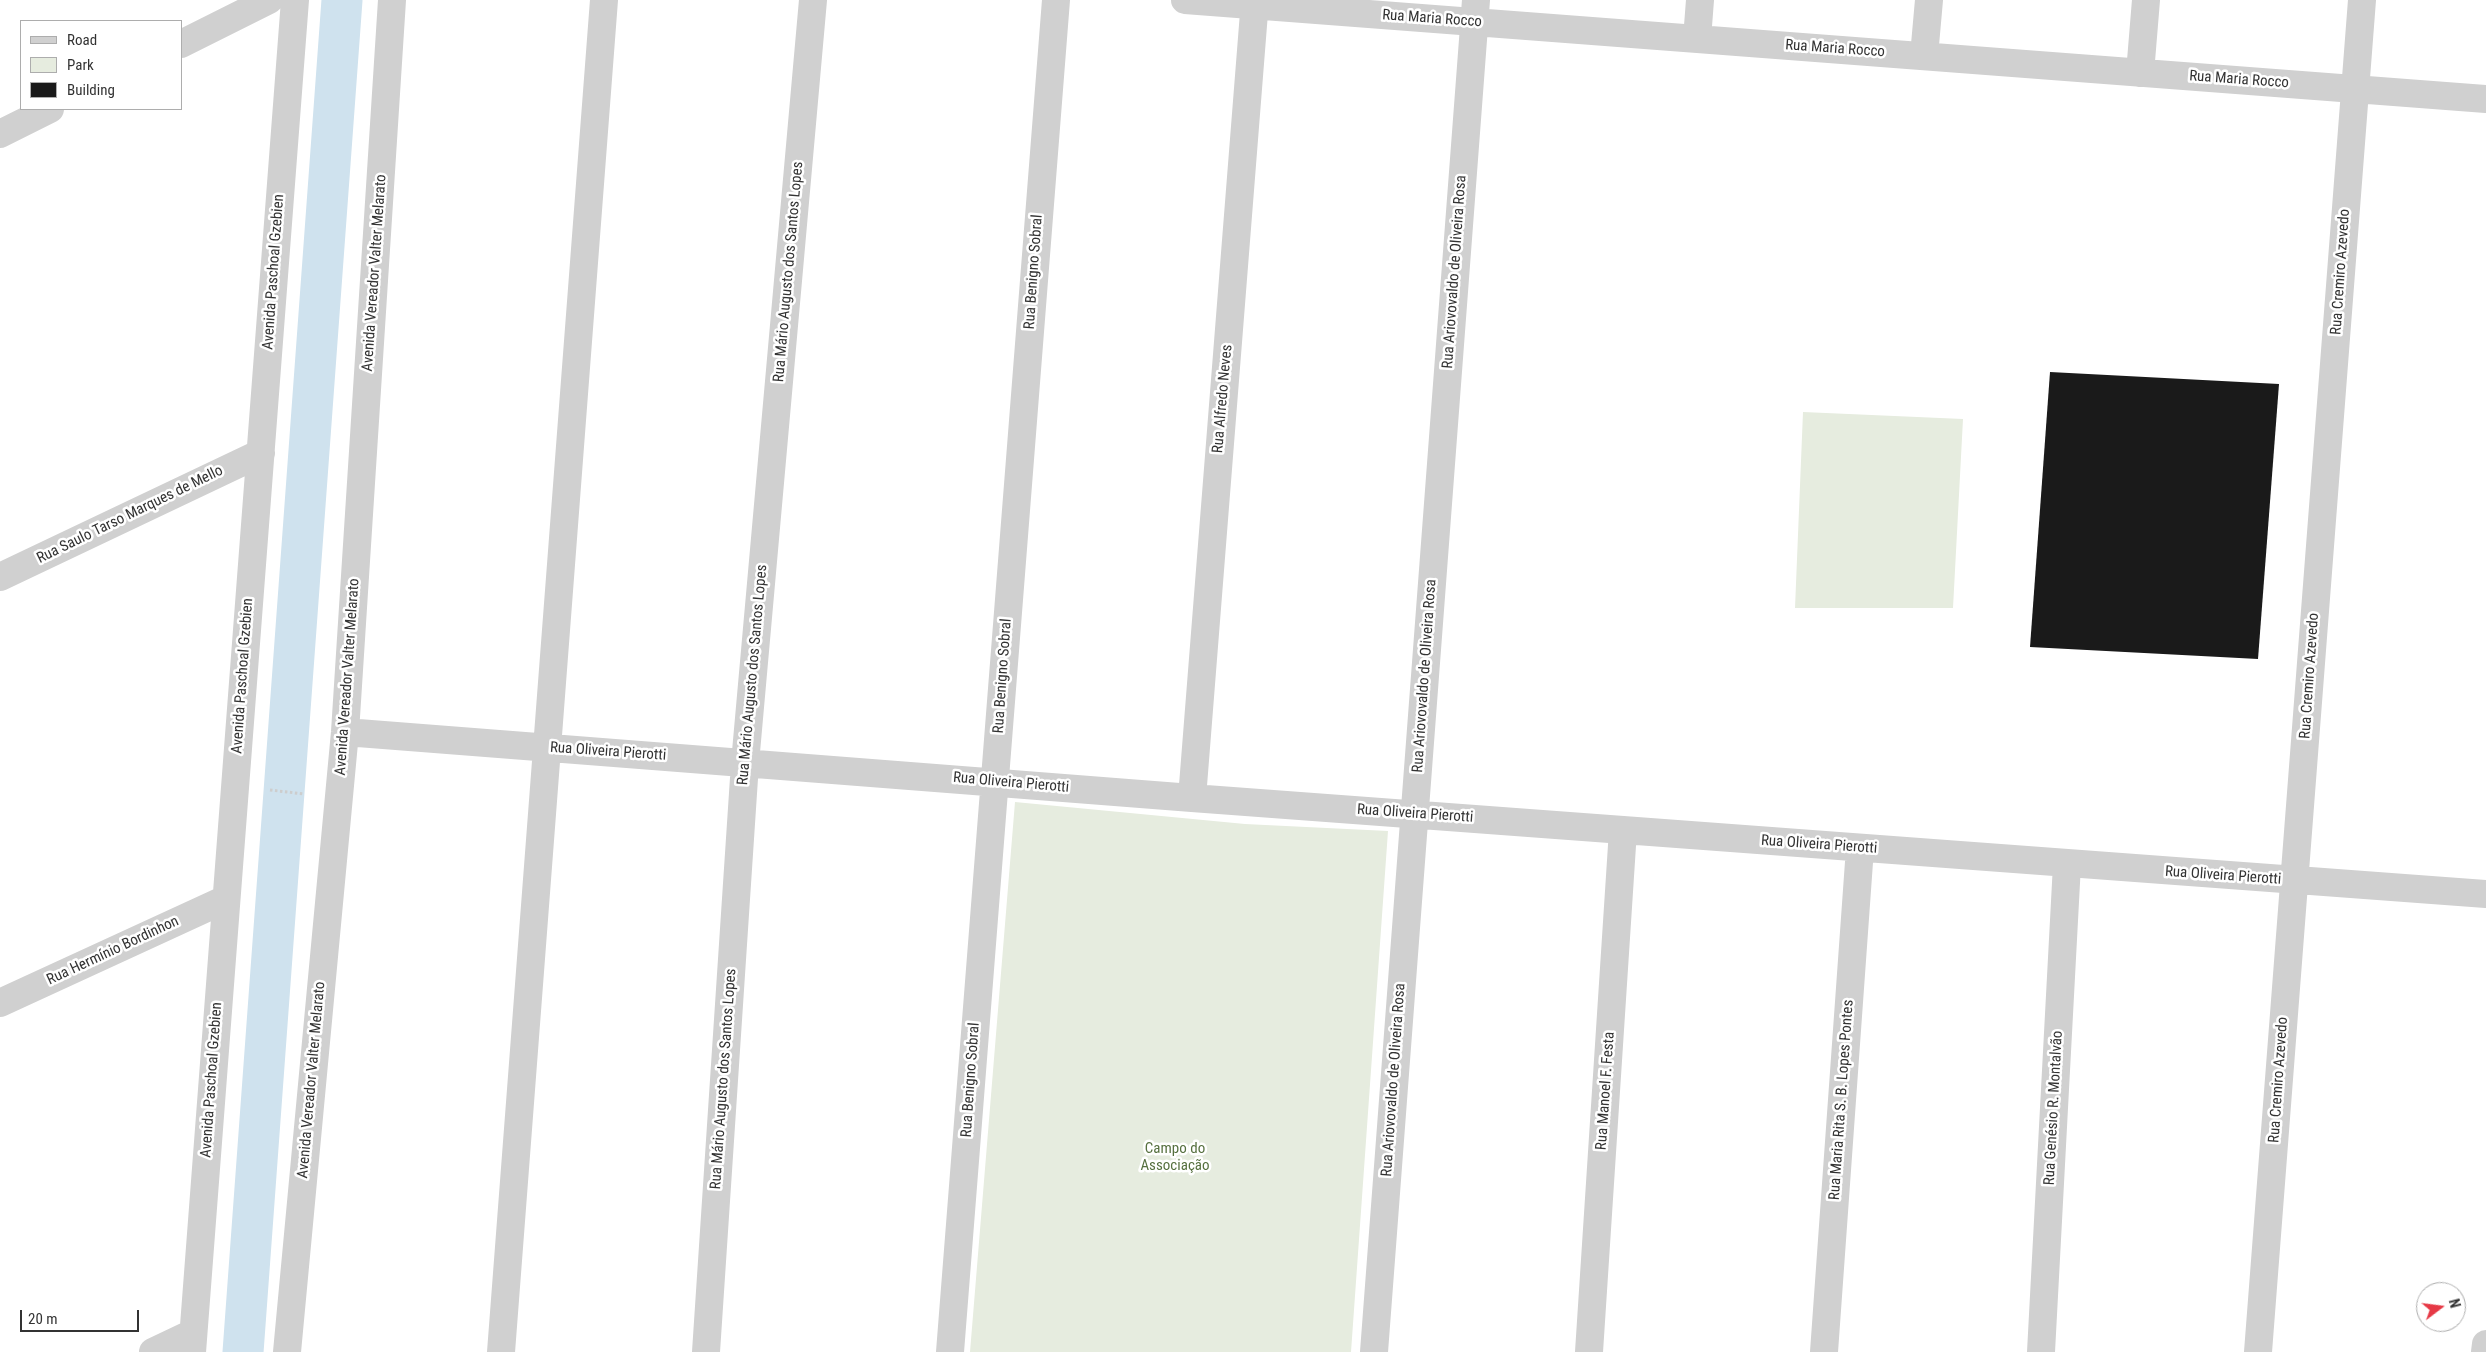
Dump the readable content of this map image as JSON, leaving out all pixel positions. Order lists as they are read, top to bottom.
{
  "streets": {
    "street": [
      "Rua Maria Rocco",
      "Avenida Paschoal Gzebien",
      "Rua Mário Augusto dos Santos Lopes",
      "Rua Benigno Sobral",
      "Rua Ariovovaldo de Oliveira Rosa",
      "Rua Cremiro Azevedo",
      "Avenida Vereador Valter Melarato",
      "Rua Alfredo Neves",
      "Rua Saulo Tarso Marques de Mello",
      "Rua Oliveira Pierotti",
      "Rua Hermínio Bordinhon",
      "Rua Manoel F. Festa",
      "Rua Maria Rita S. B. Lopes Pontes",
      "Rua Genésio R. Montalvão"
    ]
  },
  "crossings": [
    ["Rua Maria Rocco", "Rua Ariovovaldo de Oliveira Rosa"],
    ["Rua Maria Rocco", "Rua Cremiro Azevedo"],
    ["Rua Maria Rocco", "Rua Alfredo Neves"],
    ["Avenida Paschoal Gzebien", "Rua Saulo Tarso Marques de Mello"],
    ["Avenida Paschoal Gzebien", "Rua Hermínio Bordinhon"],
    ["Rua Mário Augusto dos Santos Lopes", "Rua Oliveira Pierotti"],
    ["Rua Benigno Sobral", "Rua Oliveira Pierotti"],
    ["Rua Ariovovaldo de Oliveira Rosa", "Rua Oliveira Pierotti"],
    ["Rua Cremiro Azevedo", "Rua Oliveira Pierotti"],
    ["Avenida Vereador Valter Melarato", "Rua Oliveira Pierotti"],
    ["Rua Alfredo Neves", "Rua Oliveira Pierotti"],
    ["Rua Oliveira Pierotti", "Rua Manoel F. Festa"],
    ["Rua Oliveira Pierotti", "Rua Maria Rita S. B. Lopes Pontes"],
    ["Rua Oliveira Pierotti", "Rua Genésio R. Montalvão"]
  ],
  "parks": ["Campo do Associação"],
  "legend": ["Road", "Park", "Building"],
  "scale_bar": "20 m",
  "north": "right"
}
